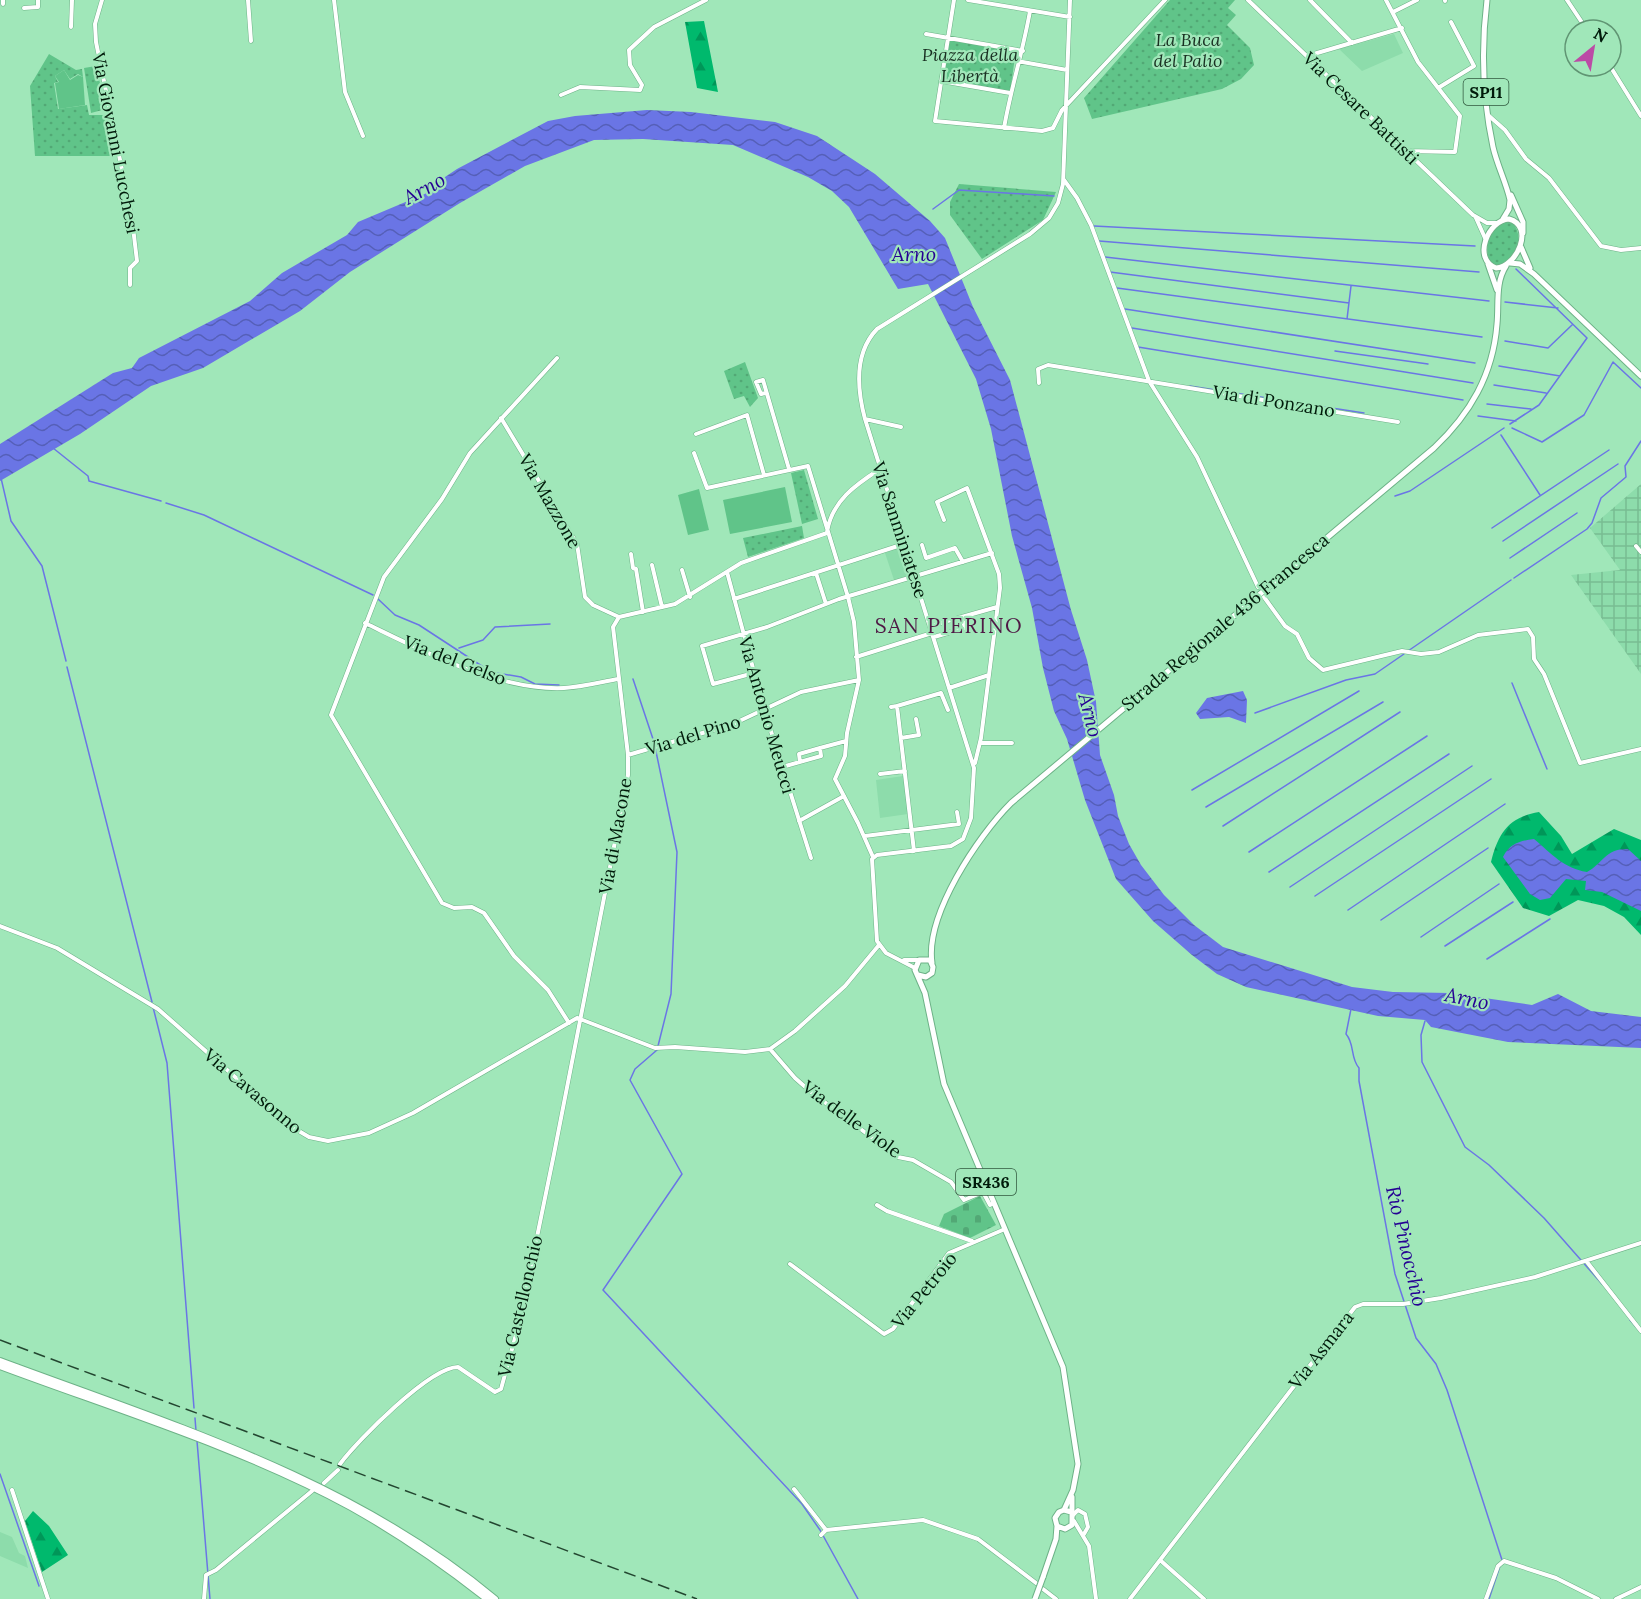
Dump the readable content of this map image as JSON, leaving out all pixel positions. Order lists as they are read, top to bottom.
{
  "streets": {
    "main road": [
      "SP11",
      "Via Cesare Battisti",
      "Strada Regionale 436 Francesca",
      "SR436"
    ],
    "street": [
      "Via Giovanni Lucchesi",
      "Via di Ponzano",
      "Via Mazzone",
      "Via Sanminiatese",
      "Via del Gelso",
      "Via Antonio Meucci",
      "Via del Pino",
      "Via di Macone",
      "Via Cavasonno",
      "Via delle Viole",
      "Via Petroio",
      "Via Castellonchio",
      "Via Asmara"
    ]
  },
  "crossings": [
    ["SP11", "Via Cesare Battisti"],
    ["Via Cesare Battisti", "Strada Regionale 436 Francesca"],
    ["Via Mazzone", "Via di Macone"],
    ["Strada Regionale 436 Francesca", "Via delle Viole"],
    ["Strada Regionale 436 Francesca", "Via Petroio"],
    ["Via del Gelso", "Via di Macone"],
    ["Via Antonio Meucci", "Via del Pino"],
    ["Via del Pino", "Via di Macone"],
    ["Via di Macone", "Via Cavasonno"],
    ["Via di Macone", "Via Castellonchio"],
    ["Via Cavasonno", "Via Castellonchio"]
  ],
  "districts": ["SAN PIERINO"],
  "water": ["Arno", "Rio Pinocchio"],
  "parks": ["La Buca del Palio", "Piazza della Libertà"],
  "north": "top right"
}
